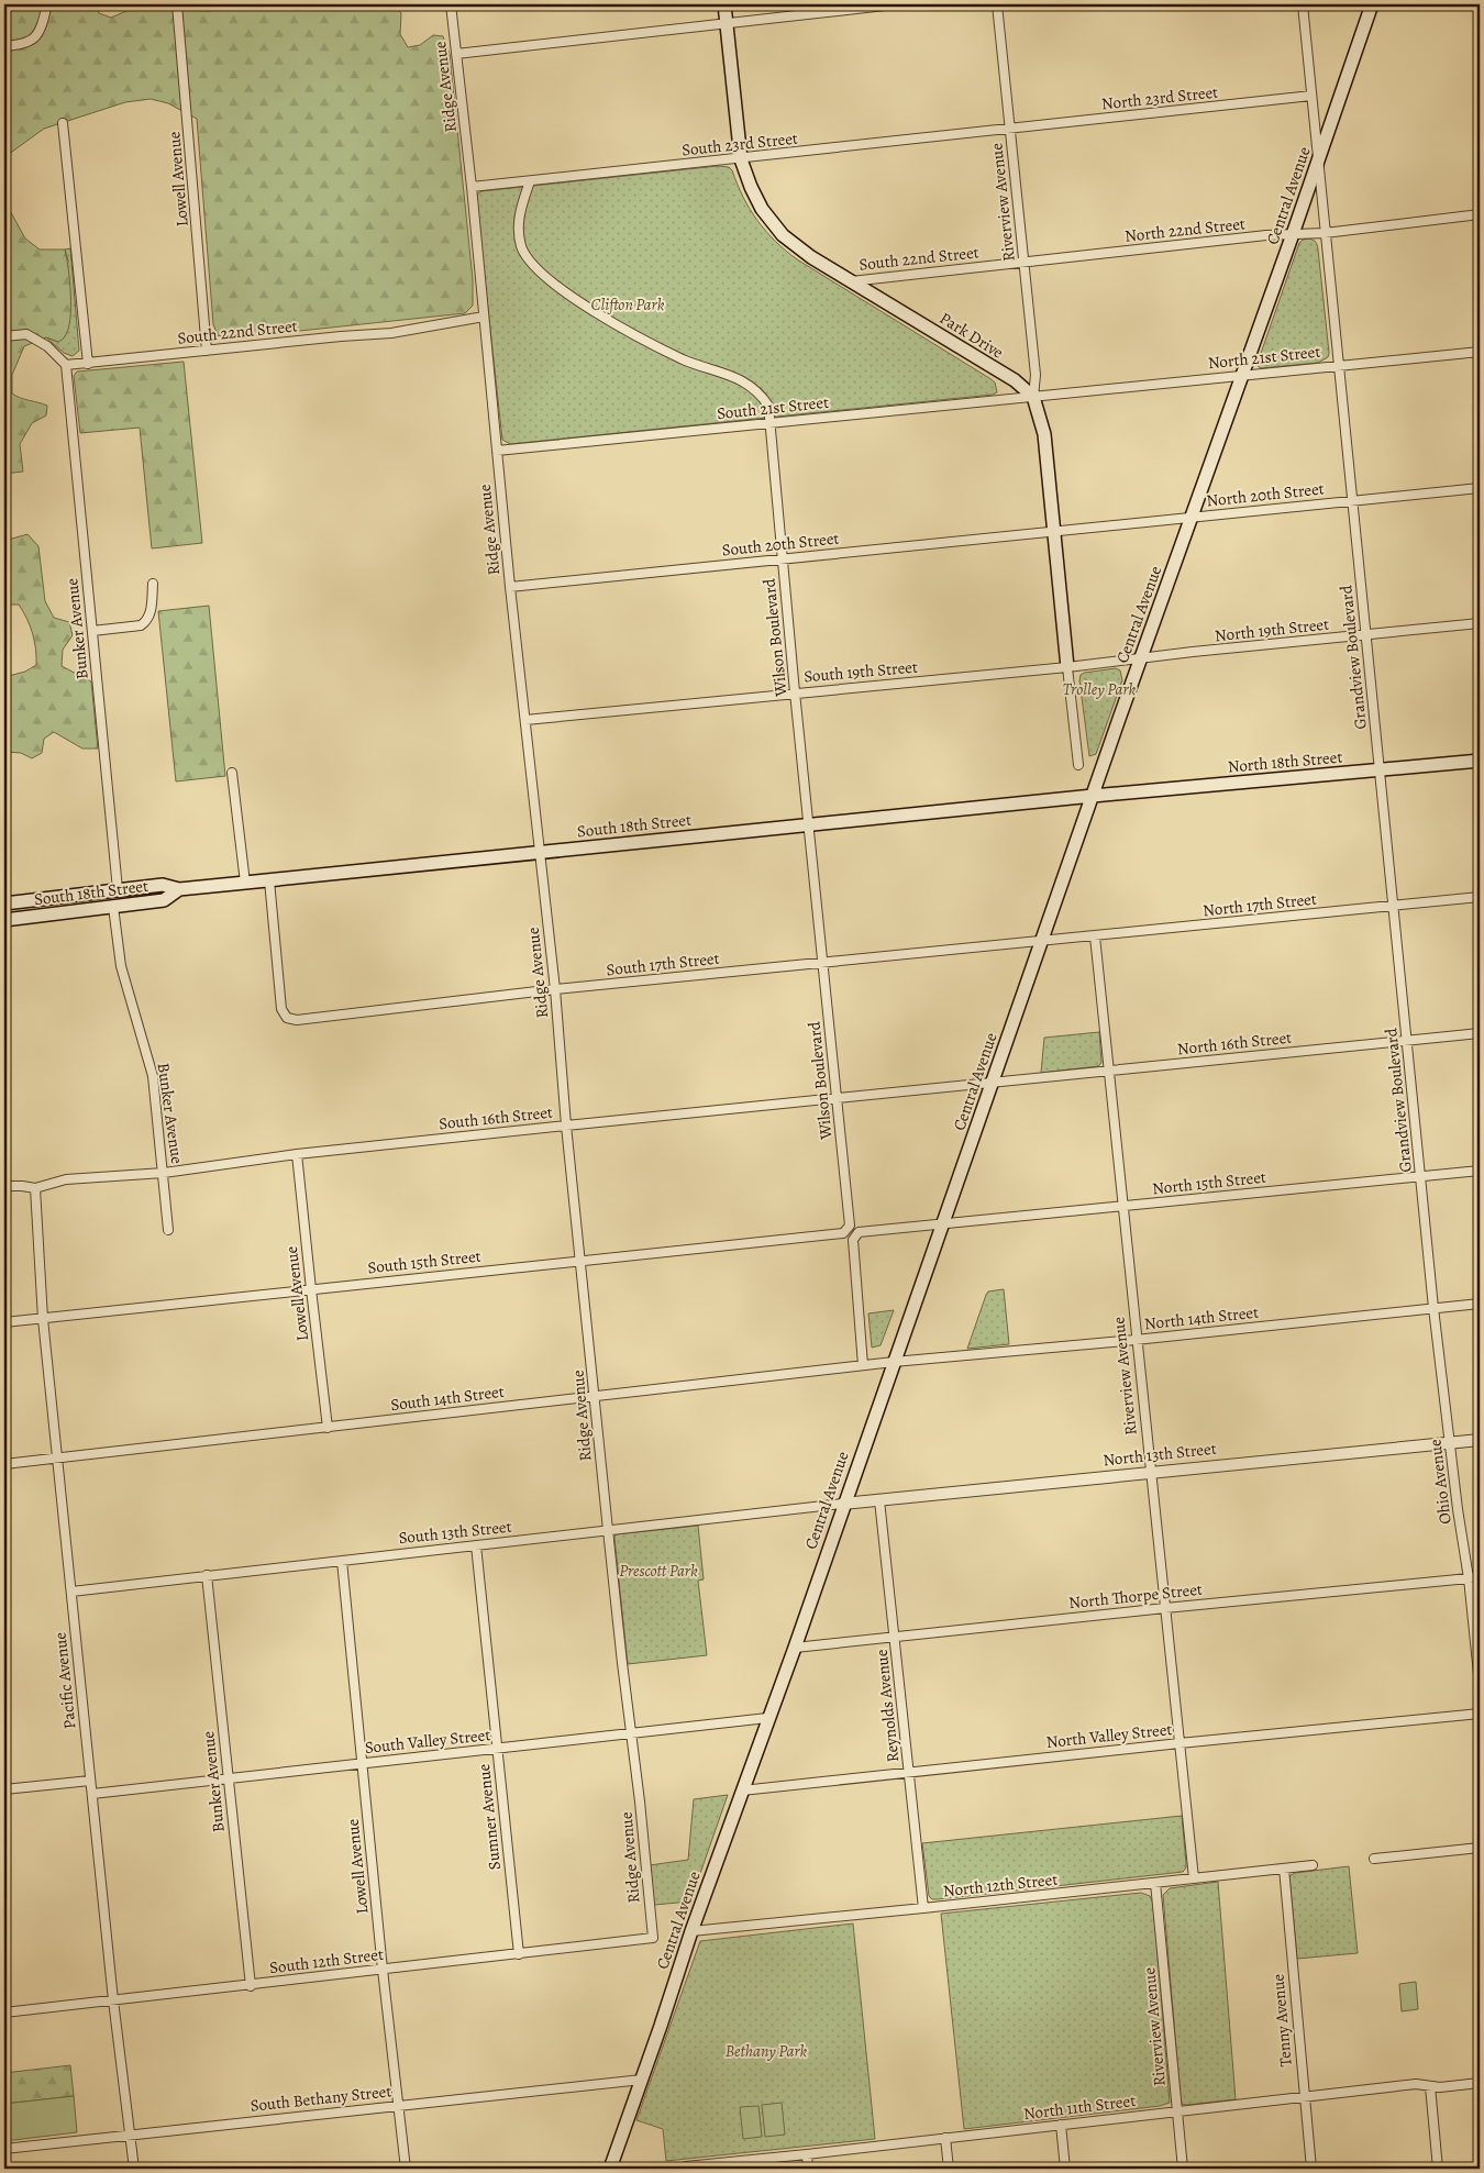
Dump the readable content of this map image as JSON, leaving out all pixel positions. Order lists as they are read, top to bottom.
{
  "streets": {
    "main road": [
      "Central Avenue",
      "Park Drive",
      "North 18th Street",
      "South 18th Street"
    ],
    "street": [
      "Ridge Avenue",
      "North 23rd Street",
      "South 23rd Street",
      "Lowell Avenue",
      "Riverview Avenue",
      "North 22nd Street",
      "South 22nd Street",
      "North 21st Street",
      "South 21st Street",
      "North 20th Street",
      "South 20th Street",
      "Bunker Avenue",
      "North 19th Street",
      "Wilson Boulevard",
      "Grandview Boulevard",
      "South 19th Street",
      "North 17th Street",
      "South 17th Street",
      "North 16th Street",
      "South 16th Street",
      "North 15th Street",
      "South 15th Street",
      "North 14th Street",
      "South 14th Street",
      "North 13th Street",
      "Ohio Avenue",
      "South 13th Street",
      "North Thorpe Street",
      "Pacific Avenue",
      "Reynolds Avenue",
      "North Valley Street",
      "South Valley Street",
      "Sumner Avenue",
      "North 12th Street",
      "South 12th Street",
      "Tenny Avenue",
      "South Bethany Street",
      "North 11th Street"
    ]
  },
  "crossings": [
    ["Ridge Avenue", "South 23rd Street"],
    ["Ridge Avenue", "South 22nd Street"],
    ["Ridge Avenue", "South 21st Street"],
    ["Ridge Avenue", "South 20th Street"],
    ["Ridge Avenue", "South 19th Street"],
    ["Ridge Avenue", "South 18th Street"],
    ["Ridge Avenue", "South 17th Street"],
    ["Ridge Avenue", "South 16th Street"],
    ["Ridge Avenue", "South 15th Street"],
    ["Ridge Avenue", "South 14th Street"],
    ["Ridge Avenue", "South 13th Street"],
    ["Ridge Avenue", "South Valley Street"],
    ["Ridge Avenue", "South 12th Street"],
    ["North 23rd Street", "South 23rd Street"],
    ["North 23rd Street", "Riverview Avenue"],
    ["North 23rd Street", "Grandview Boulevard"],
    ["South 23rd Street", "Riverview Avenue"],
    ["South 23rd Street", "Park Drive"],
    ["South 23rd Street", "Wilson Boulevard"],
    ["Lowell Avenue", "South 22nd Street"],
    ["Lowell Avenue", "South 16th Street"],
    ["Lowell Avenue", "South 15th Street"],
    ["Lowell Avenue", "South 14th Street"],
    ["Lowell Avenue", "South 13th Street"],
    ["Lowell Avenue", "South Valley Street"],
    ["Lowell Avenue", "South 12th Street"],
    ["Lowell Avenue", "South Bethany Street"],
    ["Central Avenue", "North 22nd Street"],
    ["Central Avenue", "North 21st Street"],
    ["Central Avenue", "North 20th Street"],
    ["Central Avenue", "North 19th Street"],
    ["Central Avenue", "Grandview Boulevard"],
    ["Central Avenue", "North 18th Street"],
    ["Central Avenue", "South 18th Street"],
    ["Central Avenue", "North 17th Street"],
    ["Central Avenue", "South 17th Street"],
    ["Central Avenue", "North 16th Street"],
    ["Central Avenue", "South 16th Street"],
    ["Central Avenue", "North 15th Street"],
    ["Central Avenue", "North 14th Street"],
    ["Central Avenue", "South 14th Street"],
    ["Central Avenue", "North 13th Street"],
    ["Central Avenue", "South 13th Street"],
    ["Central Avenue", "North Thorpe Street"],
    ["Central Avenue", "North Valley Street"],
    ["Central Avenue", "South Valley Street"],
    ["Central Avenue", "North 12th Street"],
    ["Central Avenue", "South Bethany Street"],
    ["Riverview Avenue", "North 22nd Street"],
    ["Riverview Avenue", "South 22nd Street"],
    ["Riverview Avenue", "Park Drive"],
    ["Riverview Avenue", "South 21st Street"],
    ["Riverview Avenue", "North 17th Street"],
    ["Riverview Avenue", "North 16th Street"],
    ["Riverview Avenue", "North 15th Street"],
    ["Riverview Avenue", "North 14th Street"],
    ["Riverview Avenue", "North 13th Street"],
    ["Riverview Avenue", "North Thorpe Street"],
    ["Riverview Avenue", "North Valley Street"],
    ["Riverview Avenue", "North 12th Street"],
    ["Riverview Avenue", "North 11th Street"],
    ["North 22nd Street", "South 22nd Street"],
    ["North 22nd Street", "Grandview Boulevard"],
    ["South 22nd Street", "Park Drive"],
    ["South 22nd Street", "Bunker Avenue"],
    ["Park Drive", "South 21st Street"],
    ["North 21st Street", "South 21st Street"],
    ["North 21st Street", "Grandview Boulevard"],
    ["South 21st Street", "Wilson Boulevard"],
    ["North 20th Street", "South 20th Street"],
    ["North 20th Street", "Grandview Boulevard"],
    ["South 20th Street", "Wilson Boulevard"],
    ["Bunker Avenue", "South 18th Street"],
    ["Bunker Avenue", "South 16th Street"],
    ["Bunker Avenue", "South 13th Street"],
    ["Bunker Avenue", "South Valley Street"],
    ["Bunker Avenue", "South 12th Street"],
    ["North 19th Street", "Grandview Boulevard"],
    ["North 19th Street", "South 19th Street"],
    ["Wilson Boulevard", "South 19th Street"],
    ["Wilson Boulevard", "South 18th Street"],
    ["Wilson Boulevard", "South 17th Street"],
    ["Wilson Boulevard", "South 16th Street"],
    ["Wilson Boulevard", "South 15th Street"],
    ["Grandview Boulevard", "North 18th Street"],
    ["Grandview Boulevard", "North 17th Street"],
    ["Grandview Boulevard", "North 16th Street"],
    ["Grandview Boulevard", "North 15th Street"],
    ["Grandview Boulevard", "North 14th Street"],
    ["Grandview Boulevard", "Ohio Avenue"],
    ["North 18th Street", "South 18th Street"],
    ["South 18th Street", "South 17th Street"],
    ["North 17th Street", "South 17th Street"],
    ["North 16th Street", "South 16th Street"],
    ["South 16th Street", "Pacific Avenue"],
    ["South 15th Street", "Pacific Avenue"],
    ["North 14th Street", "South 14th Street"],
    ["North 14th Street", "Ohio Avenue"],
    ["South 14th Street", "Pacific Avenue"],
    ["North 13th Street", "Ohio Avenue"],
    ["North 13th Street", "South 13th Street"],
    ["North 13th Street", "Reynolds Avenue"],
    ["Ohio Avenue", "North Thorpe Street"],
    ["South 13th Street", "Pacific Avenue"],
    ["South 13th Street", "Sumner Avenue"],
    ["North Thorpe Street", "Reynolds Avenue"],
    ["Pacific Avenue", "South Valley Street"],
    ["Pacific Avenue", "South 12th Street"],
    ["Pacific Avenue", "South Bethany Street"],
    ["Reynolds Avenue", "North Valley Street"],
    ["Reynolds Avenue", "North 12th Street"],
    ["South Valley Street", "Sumner Avenue"],
    ["Sumner Avenue", "South 12th Street"],
    ["North 12th Street", "Tenny Avenue"],
    ["Tenny Avenue", "North 11th Street"]
  ],
  "parks": [
    "Clifton Park",
    "Trolley Park",
    "Prescott Park",
    "Bethany Park"
  ]
}
